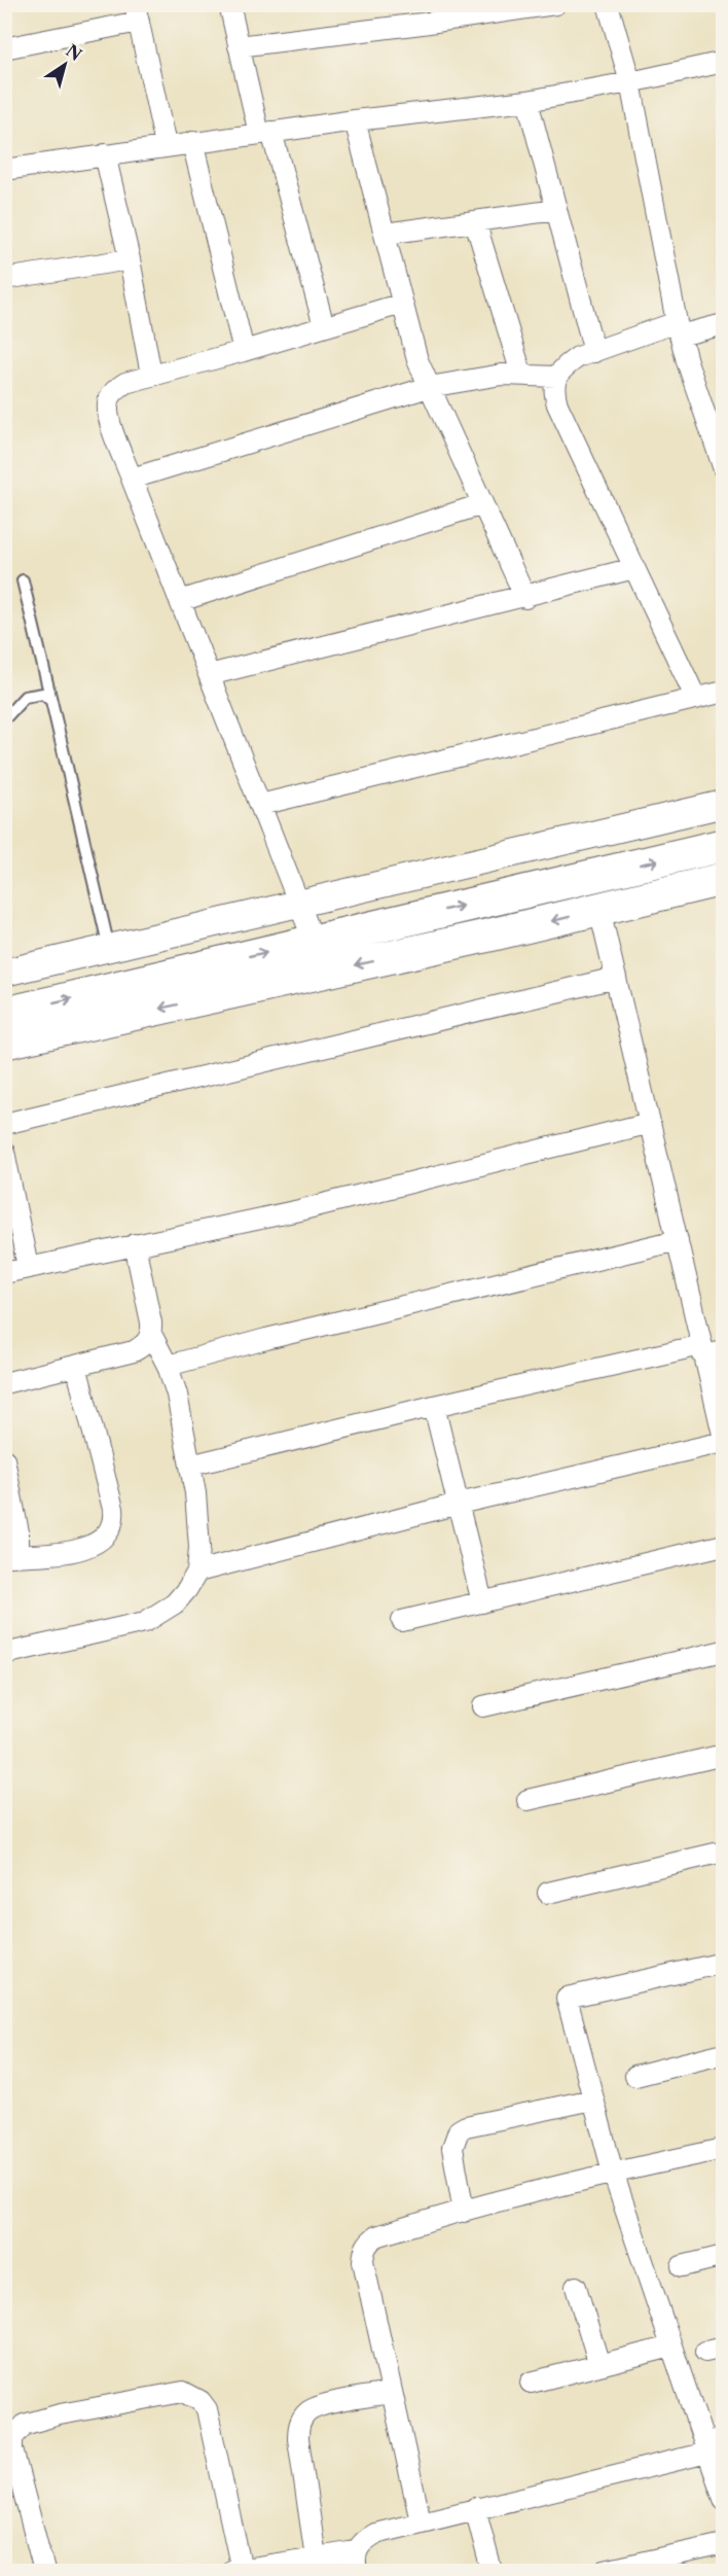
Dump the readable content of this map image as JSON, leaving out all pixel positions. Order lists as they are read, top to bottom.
{
  "north": "top right"
}
